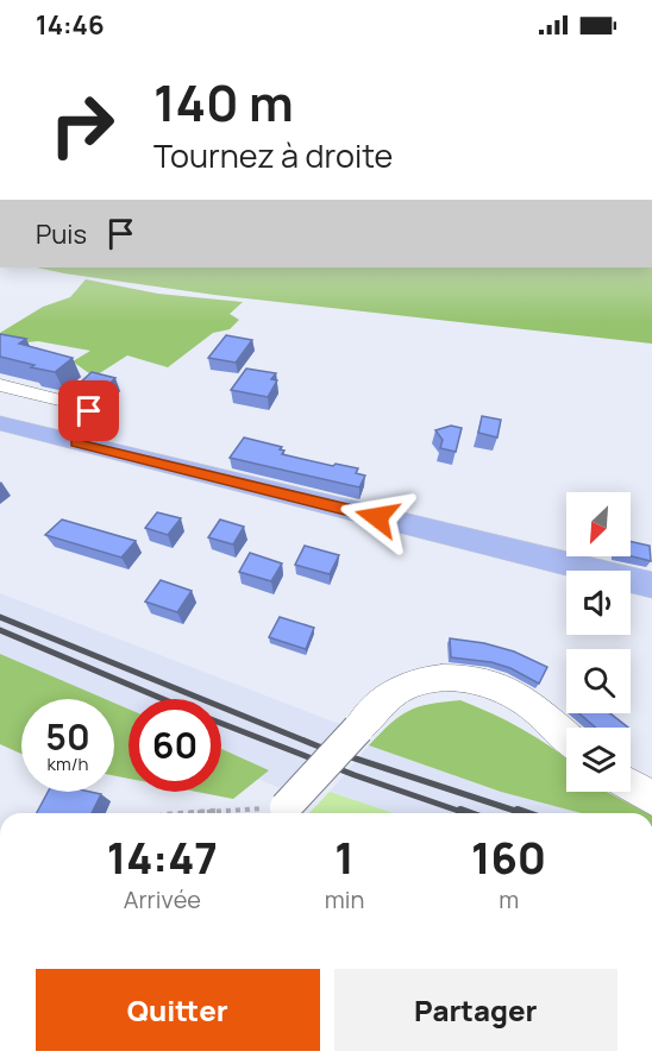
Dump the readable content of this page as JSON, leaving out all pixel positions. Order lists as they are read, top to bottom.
{
  "north": "bottom left",
  "page": {
    "status": "14:46",
    "turn": ["140 m", "Tournez à droite"],
    "then": "Puis",
    "speed": "50 km/h",
    "limit": "60",
    "eta": [
      "14:47",
      "Arrivée",
      "1",
      "min",
      "160",
      "m"
    ],
    "buttons": ["Quitter", "Partager"]
  }
}
